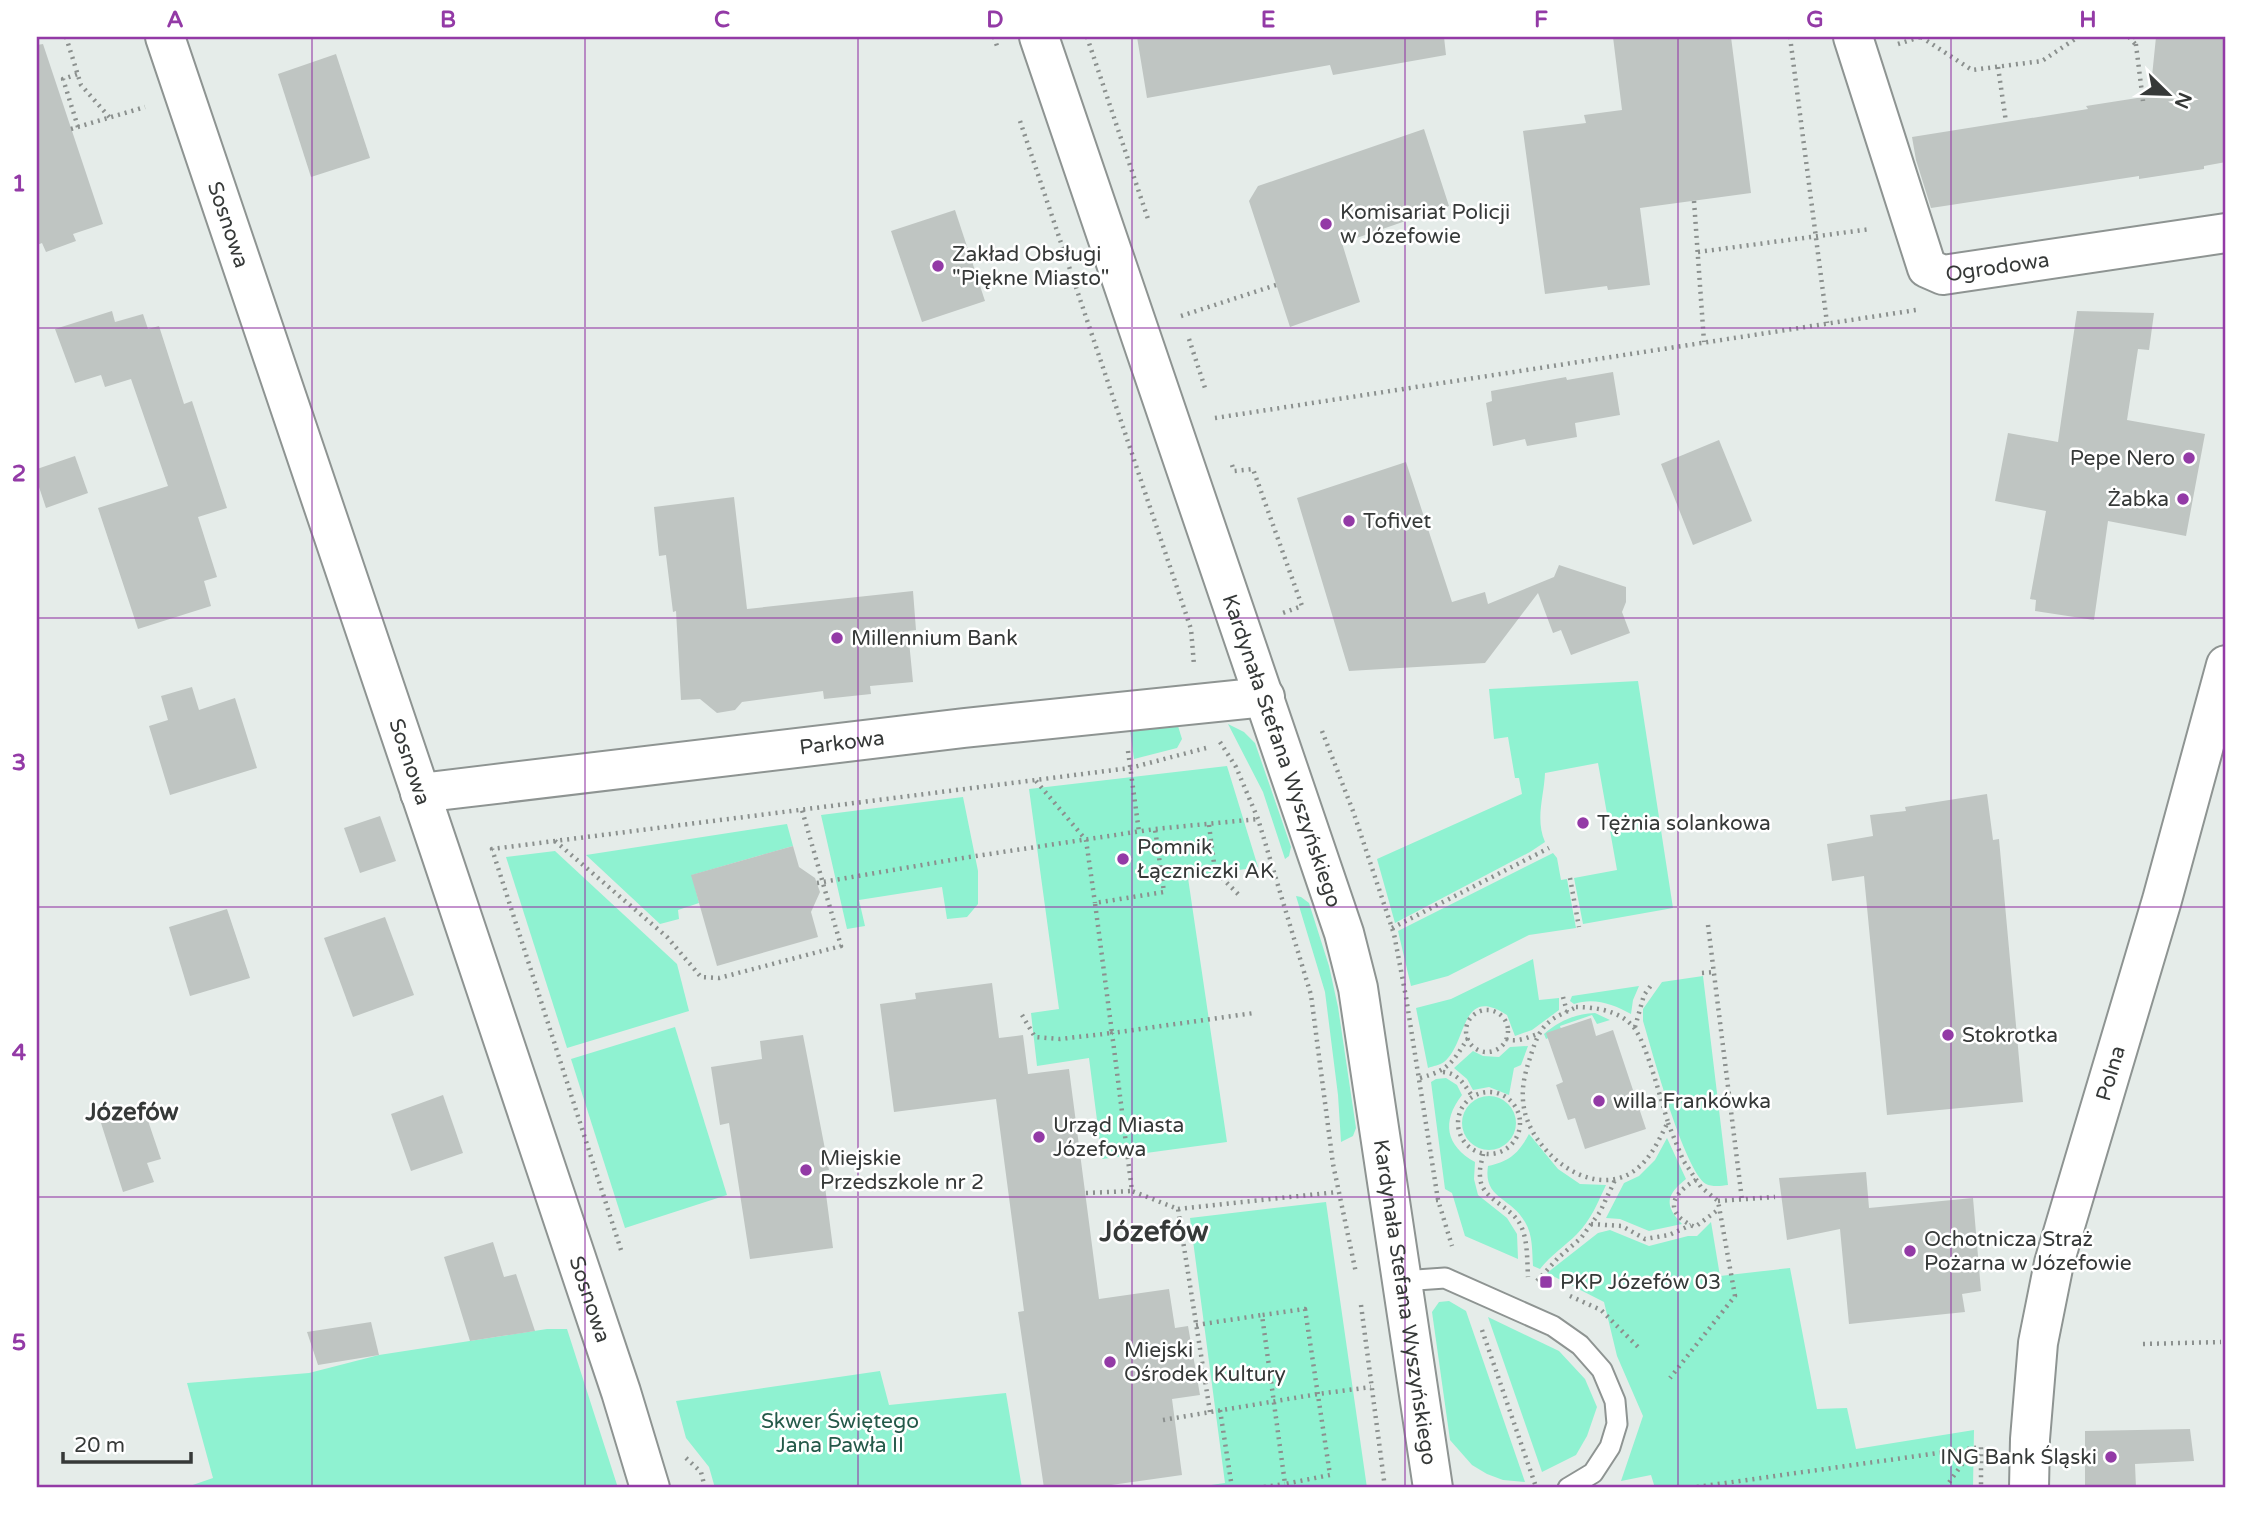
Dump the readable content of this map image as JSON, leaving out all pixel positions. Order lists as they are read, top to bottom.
{
  "streets": {
    "street": [
      "Sosnowa",
      "Ogrodowa",
      "Parkowa",
      "Kardynała Stefana Wyszyńskiego",
      "Polna"
    ]
  },
  "crossings": [
    ["Sosnowa", "Parkowa"],
    ["Parkowa", "Kardynała Stefana Wyszyńskiego"]
  ],
  "districts": ["Józefów", "Józefów"],
  "parks": ["Skwer Świętego Jana Pawła II"],
  "places": {
    "other": [
      "Komisariat Policji w Józefowie",
      "Zakład Obsługi \"Piękne Miasto\"",
      "Pepe Nero",
      "Żabka",
      "Tofivet",
      "Millennium Bank",
      "Tężnia solankowa",
      "Pomnik Łączniczki AK",
      "Stokrotka",
      "willa Frankówka",
      "Urząd Miasta Józefowa",
      "Miejskie Przedszkole nr 2",
      "Ochotnicza Straż Pożarna w Józefowie",
      "Miejski Ośrodek Kultury",
      "ING Bank Śląski"
    ],
    "transit": ["PKP Józefów 03"]
  },
  "scale_bar": "20 m",
  "north": "bottom right",
  "grid": {
    "columns": [
      "A",
      "B",
      "C",
      "D",
      "E",
      "F",
      "G",
      "H"
    ],
    "rows": [
      "1",
      "2",
      "3",
      "4",
      "5"
    ]
  }
}
